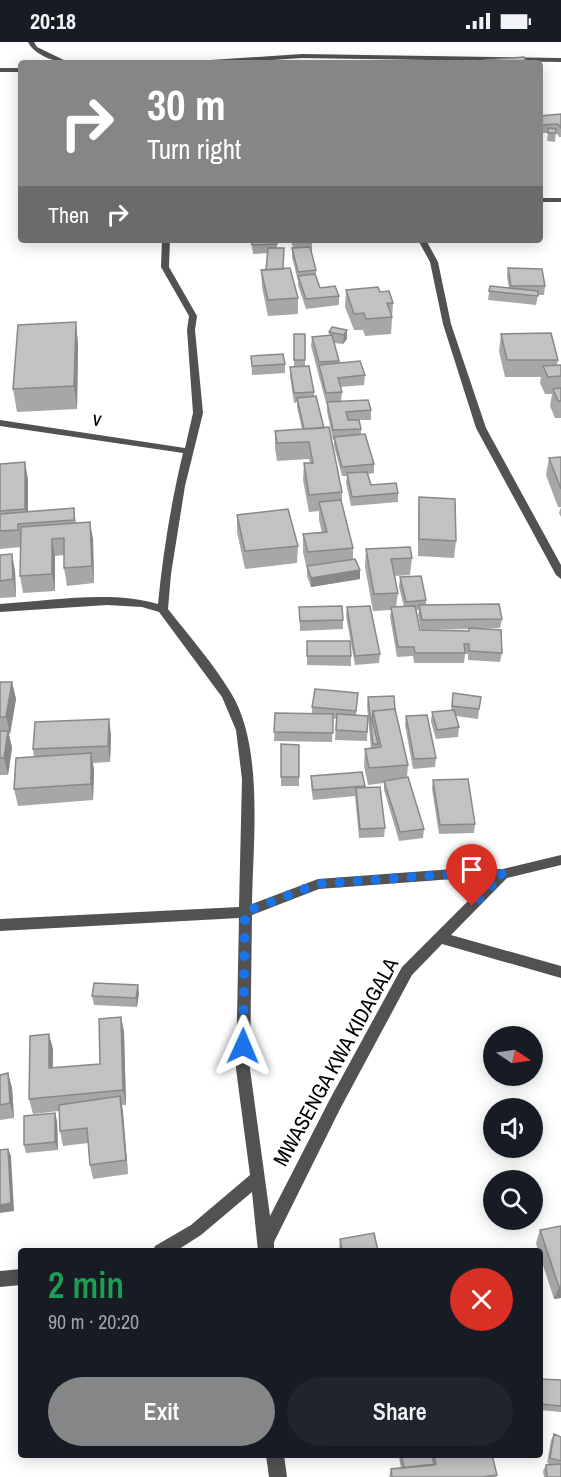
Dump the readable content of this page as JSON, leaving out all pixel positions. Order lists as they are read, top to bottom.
{
  "streets": {
    "street": ["v", "MWASENGA KWA KIDAGALA"]
  },
  "north": "right",
  "page": {
    "status": "20:18",
    "turn": ["30 m", "Turn right"],
    "then": "Then",
    "heading": ["2 min", "90 m · 20:20"],
    "buttons": ["Exit", "Share"]
  }
}
